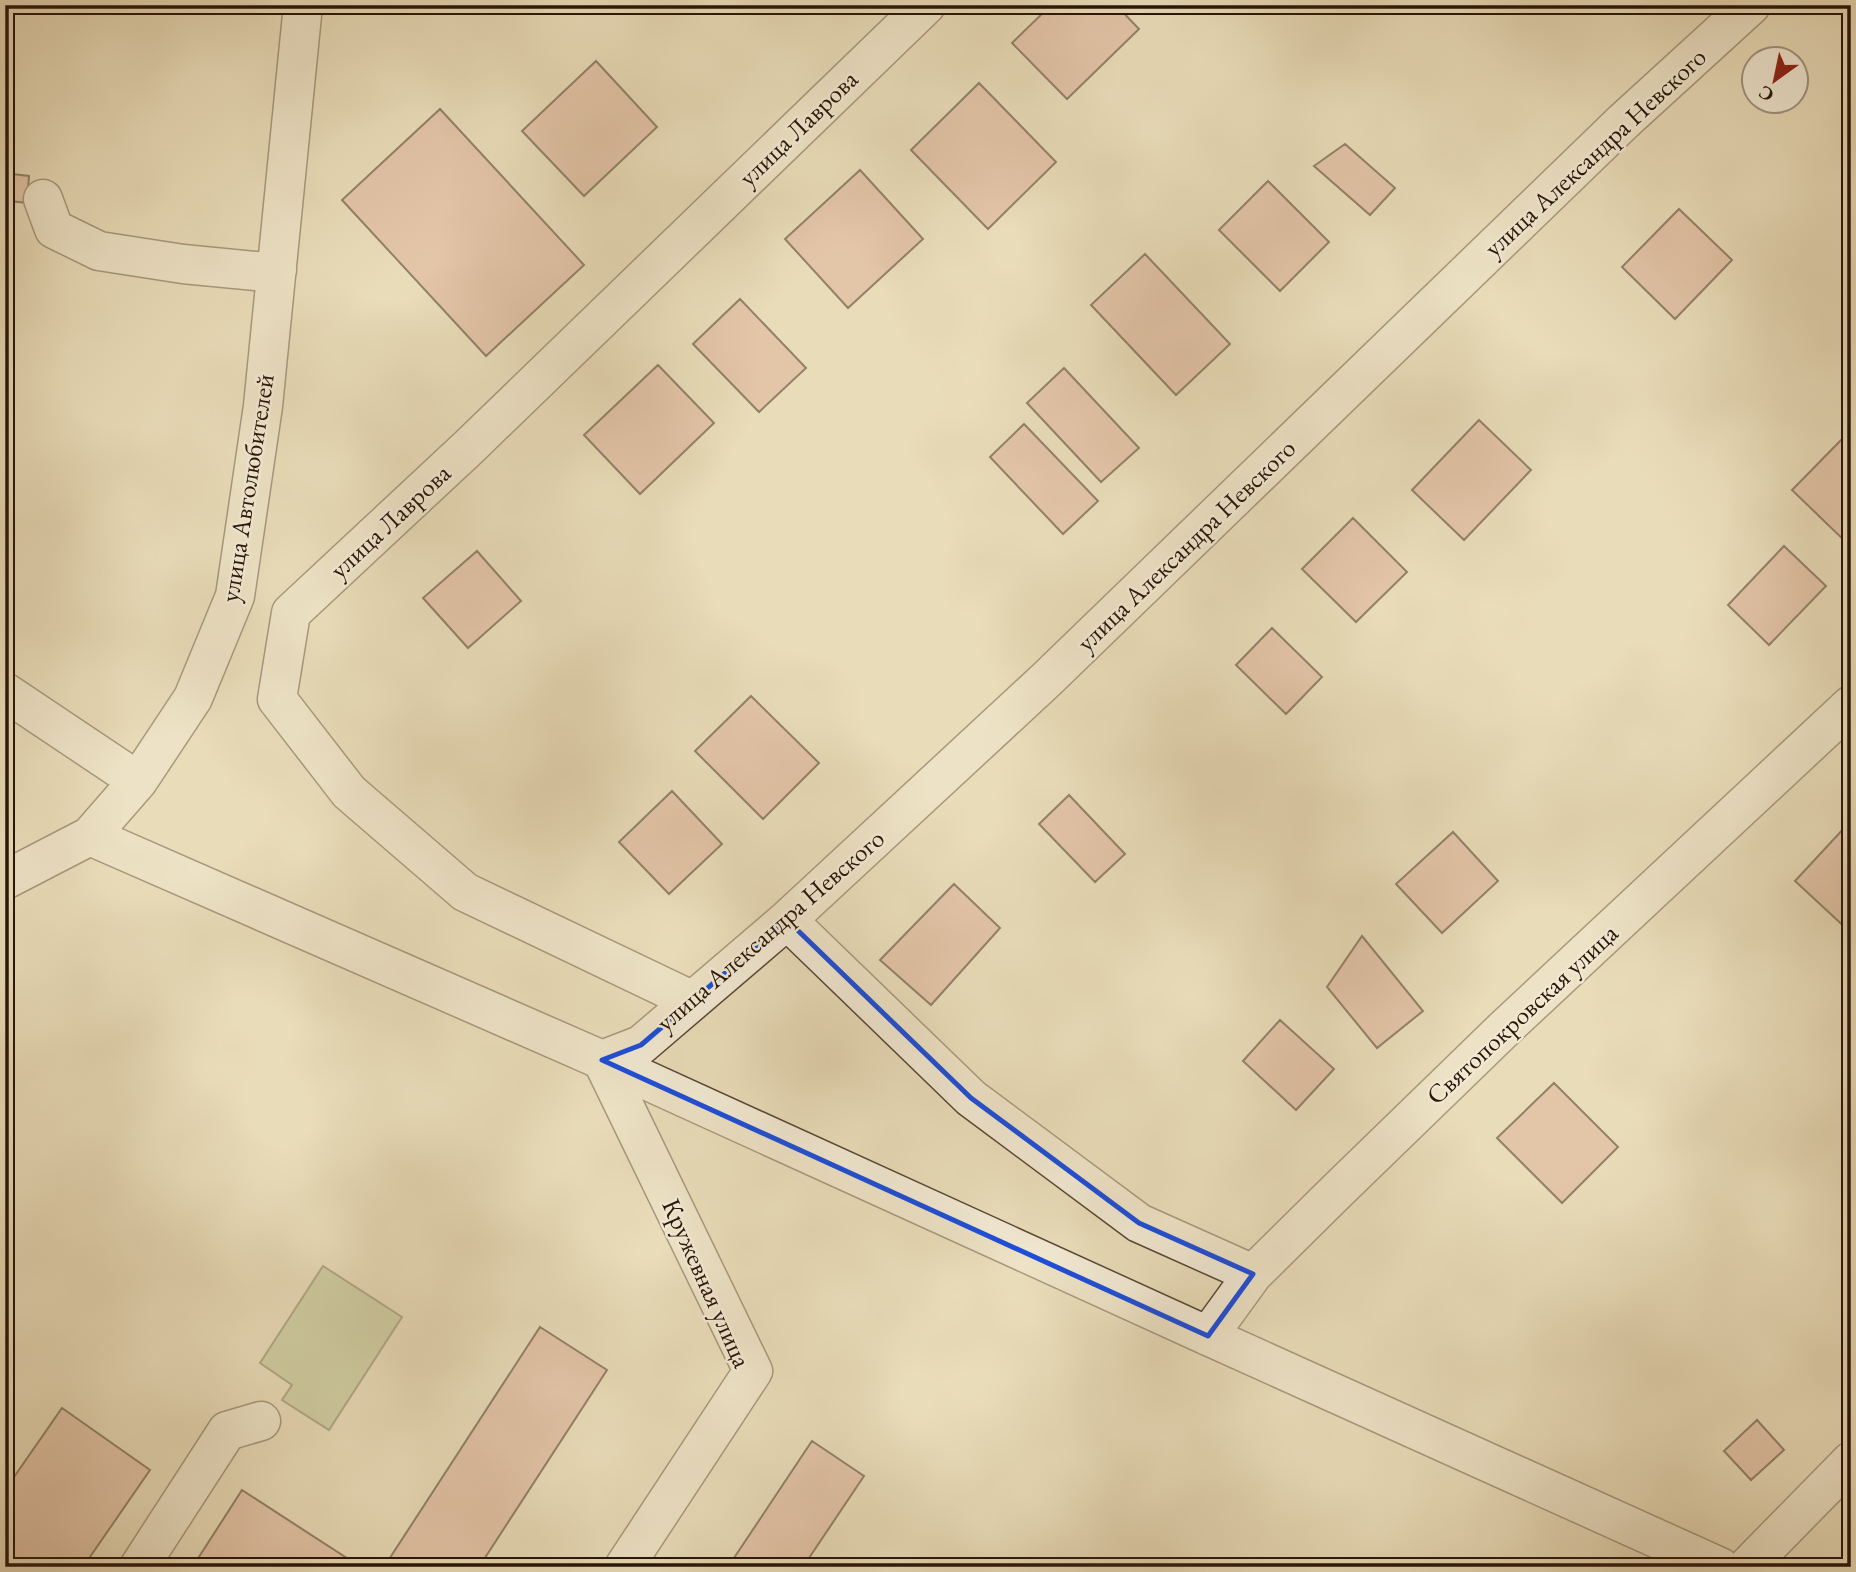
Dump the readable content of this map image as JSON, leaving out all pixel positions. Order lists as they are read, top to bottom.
{
  "streets": {
    "street": [
      "улица Лаврова",
      "улица Александра Невского",
      "улица Автолюбителей",
      "Святопокровская улица",
      "Кружевная улица"
    ]
  },
  "crossings": [
    ["улица Лаврова", "улица Александра Невского"],
    ["улица Александра Невского", "Кружевная улица"]
  ],
  "north": "bottom left"
}
